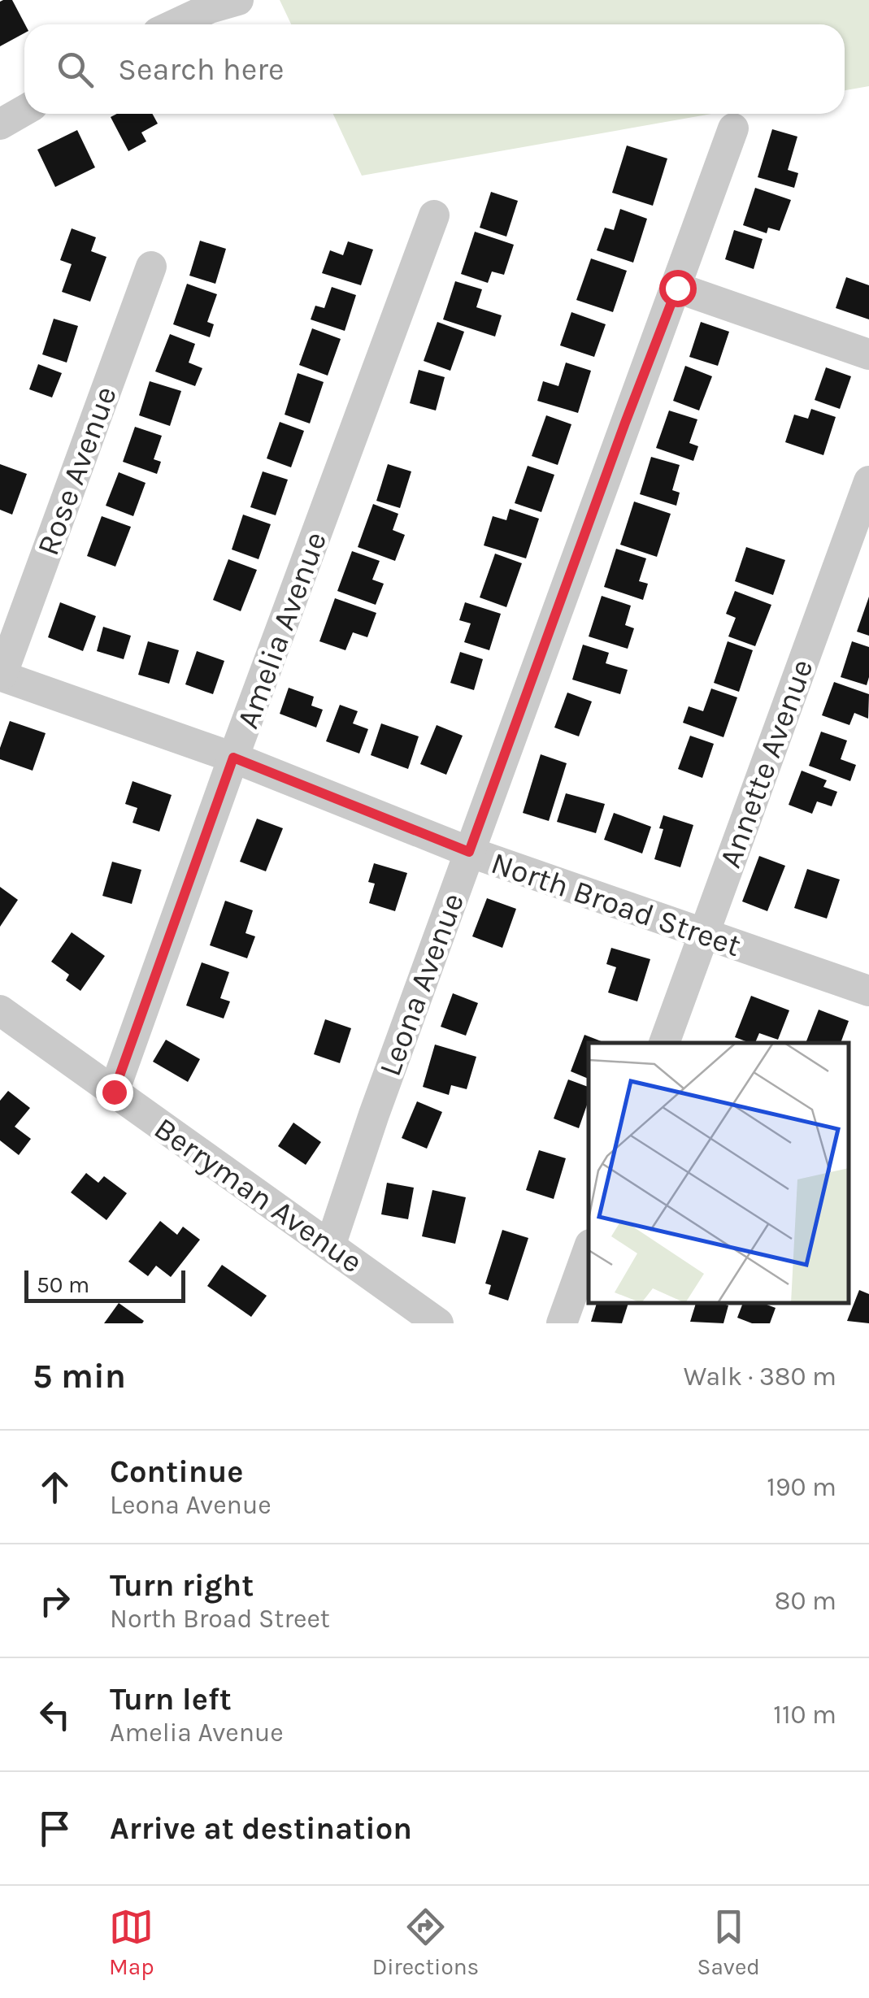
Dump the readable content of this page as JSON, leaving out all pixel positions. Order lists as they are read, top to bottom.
{
  "streets": {
    "street": [
      "Rose Avenue",
      "Amelia Avenue",
      "Annette Avenue",
      "North Broad Street",
      "Leona Avenue",
      "Berryman Avenue"
    ]
  },
  "crossings": [
    ["Rose Avenue", "North Broad Street"],
    ["Amelia Avenue", "North Broad Street"],
    ["Amelia Avenue", "Berryman Avenue"],
    ["Annette Avenue", "North Broad Street"],
    ["North Broad Street", "Leona Avenue"],
    ["Leona Avenue", "Berryman Avenue"]
  ],
  "scale_bar": "50 m",
  "page": {
    "search": "Search here",
    "scale": "50 m",
    "heading": ["5 min", "Walk · 380 m"],
    "list": [
      ["Continue", "Leona Avenue", "190 m"],
      ["Turn right", "North Broad Street", "80 m"],
      ["Turn left", "Amelia Avenue", "110 m"],
      "Arrive at destination"
    ],
    "nav": ["Map", "Directions", "Saved"]
  }
}
